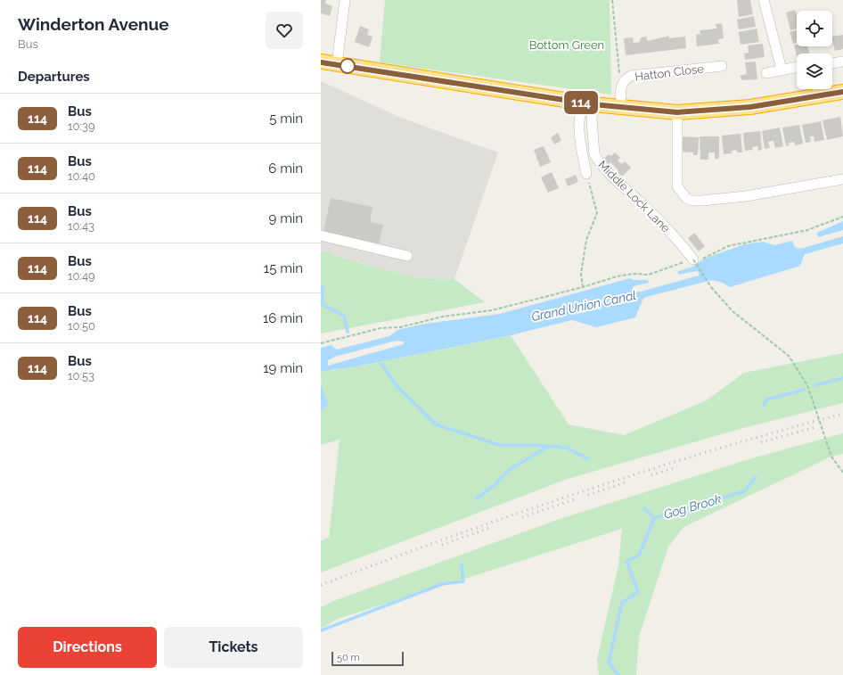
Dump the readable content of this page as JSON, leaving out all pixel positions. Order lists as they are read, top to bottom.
{
  "streets": {
    "street": ["Hatton Close", "Middle Lock Lane"]
  },
  "water": ["Grand Union Canal", "Gog Brook"],
  "parks": ["Bottom Green"],
  "lines": ["bus line 114"],
  "scale_bar": "50 m",
  "page": {
    "heading": [
      ["Winderton Avenue", "Bus"],
      "Departures"
    ],
    "on_map": "114",
    "list": [
      {
        "mark": "114",
        "name": "Bus",
        "note": "10:39",
        "value": "5 min"
      },
      {
        "mark": "114",
        "name": "Bus",
        "note": "10:40",
        "value": "6 min"
      },
      {
        "mark": "114",
        "name": "Bus",
        "note": "10:43",
        "value": "9 min"
      },
      {
        "mark": "114",
        "name": "Bus",
        "note": "10:49",
        "value": "15 min"
      },
      {
        "mark": "114",
        "name": "Bus",
        "note": "10:50",
        "value": "16 min"
      },
      {
        "mark": "114",
        "name": "Bus",
        "note": "10:53",
        "value": "19 min"
      }
    ],
    "buttons": ["Directions", "Tickets"],
    "scale": "50 m"
  }
}
